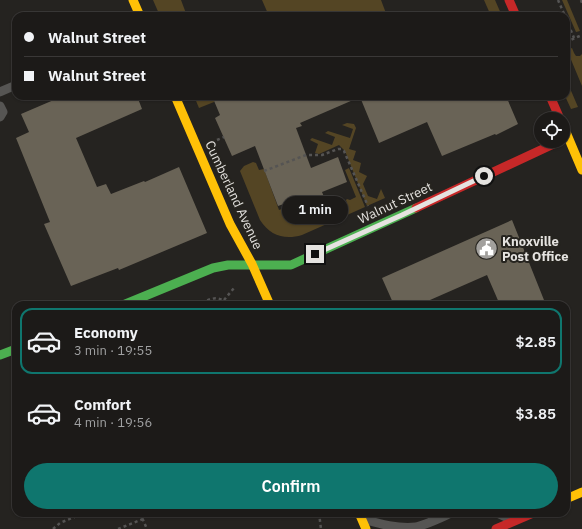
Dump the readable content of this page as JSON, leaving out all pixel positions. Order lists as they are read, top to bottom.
{
  "streets": {
    "street": ["Cumberland Avenue", "Walnut Street"]
  },
  "crossings": [
    ["Cumberland Avenue", "Walnut Street"]
  ],
  "places": {
    "public building": ["Knoxville Post Office"]
  },
  "page": {
    "banner": ["Walnut Street", "Walnut Street"],
    "bubble": "1 min",
    "list": [
      {
        "name": "Economy",
        "note": "3 min · 19:55",
        "value": "$2.85"
      },
      {
        "name": "Comfort",
        "note": "4 min · 19:56",
        "value": "$3.85"
      }
    ],
    "buttons": "Confirm"
  }
}
